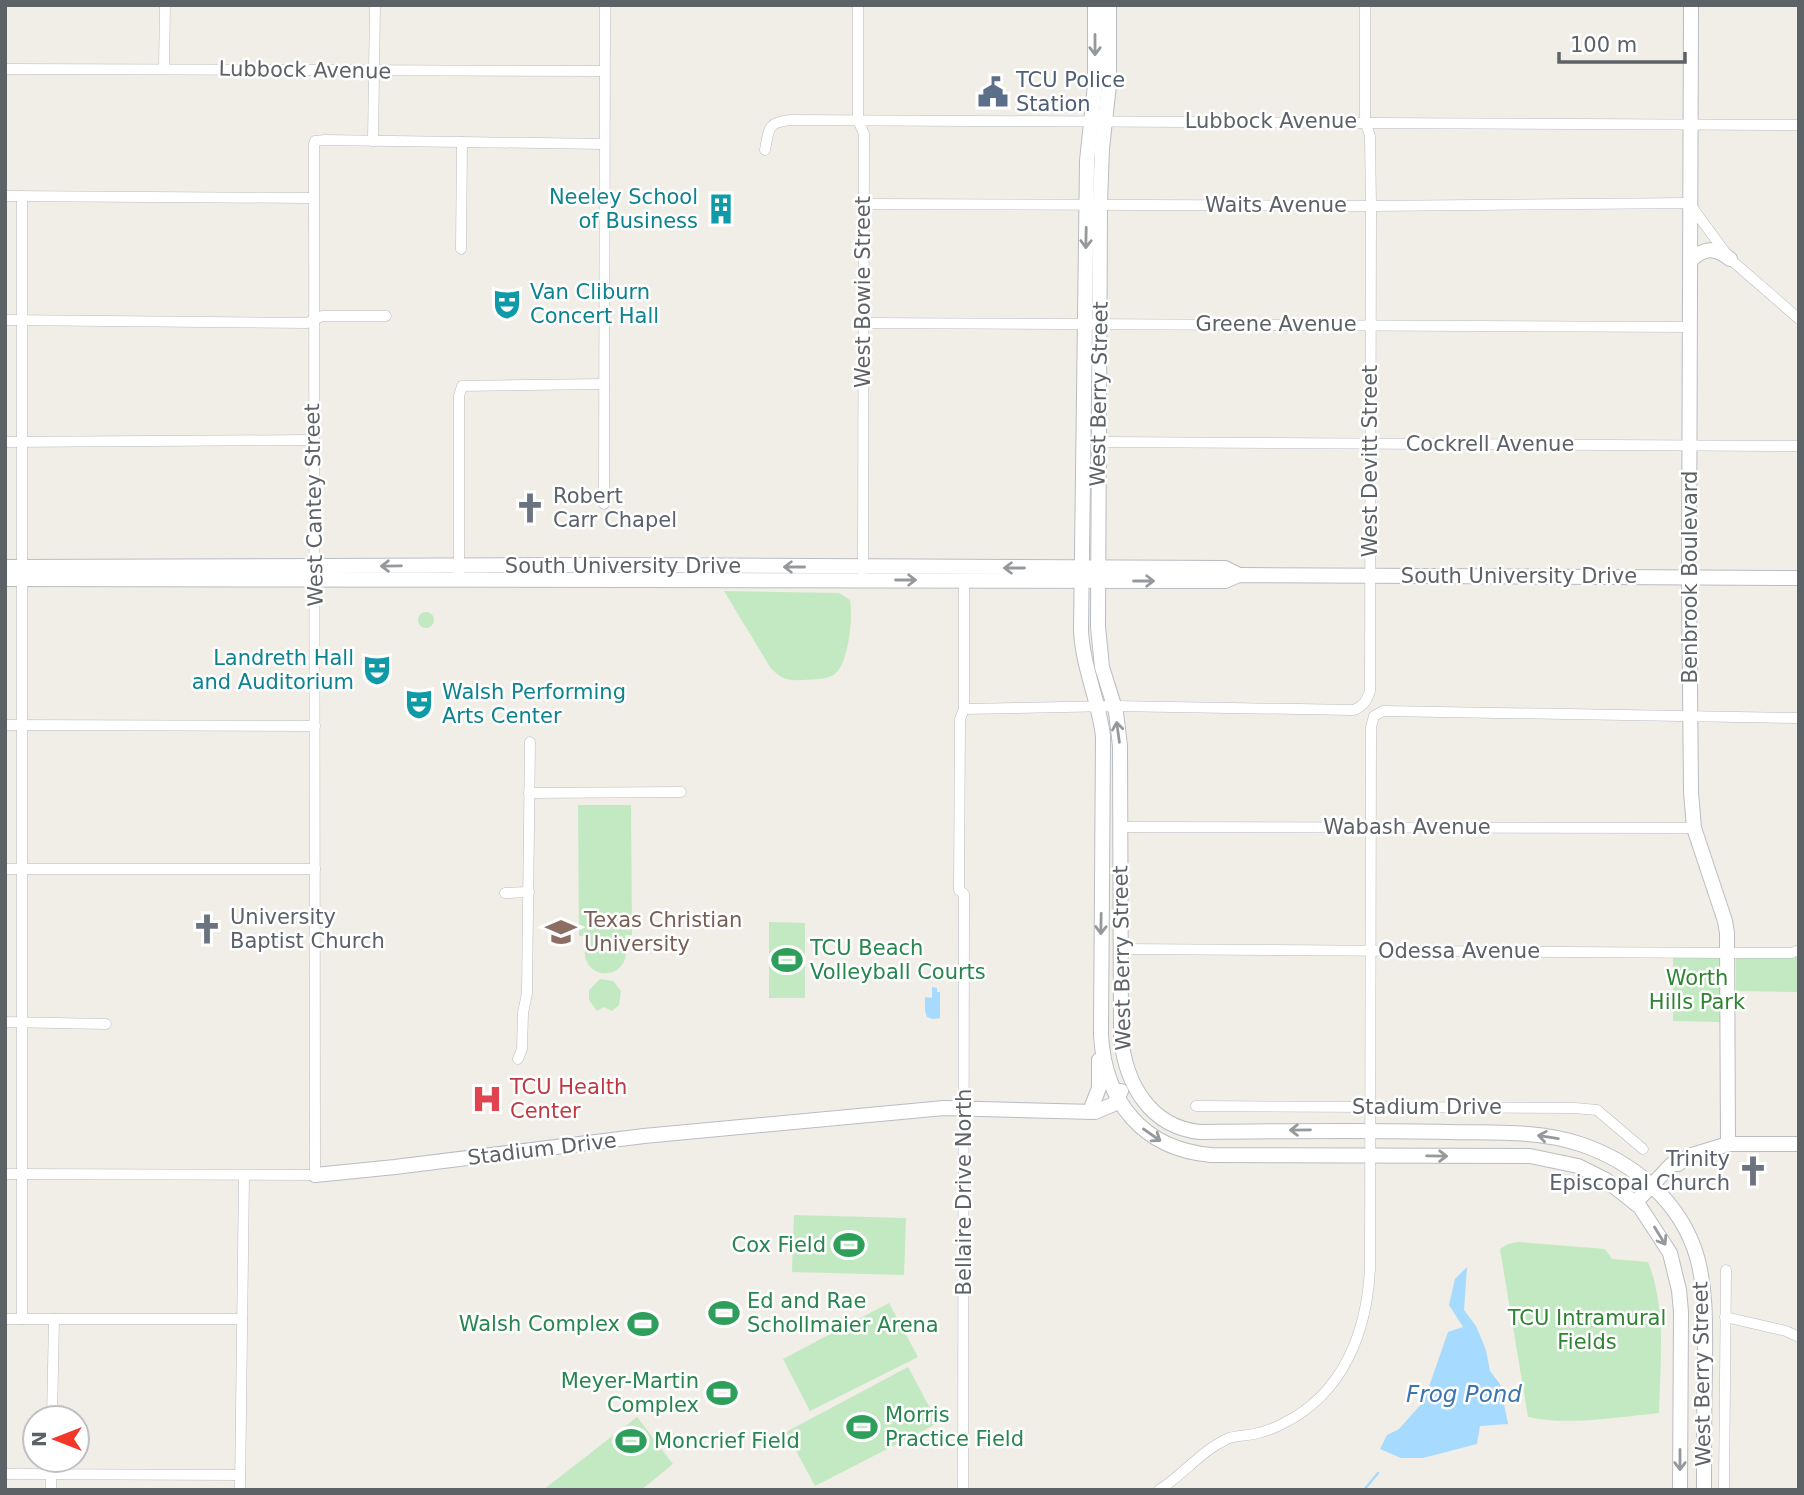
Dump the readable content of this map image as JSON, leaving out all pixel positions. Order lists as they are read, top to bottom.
{
  "streets": {
    "main road": [
      "West Berry Street",
      "South University Drive",
      "Benbrook Boulevard",
      "Stadium Drive"
    ],
    "street": [
      "Lubbock Avenue",
      "Waits Avenue",
      "West Bowie Street",
      "Greene Avenue",
      "Cockrell Avenue",
      "West Devitt Street",
      "West Cantey Street",
      "Wabash Avenue",
      "Odessa Avenue",
      "Bellaire Drive North"
    ]
  },
  "crossings": [
    ["Lubbock Avenue", "West Bowie Street"],
    ["Lubbock Avenue", "West Berry Street"],
    ["Lubbock Avenue", "West Devitt Street"],
    ["Lubbock Avenue", "Benbrook Boulevard"],
    ["Waits Avenue", "West Bowie Street"],
    ["Waits Avenue", "West Berry Street"],
    ["Waits Avenue", "West Devitt Street"],
    ["Waits Avenue", "Benbrook Boulevard"],
    ["West Bowie Street", "Greene Avenue"],
    ["West Bowie Street", "South University Drive"],
    ["Greene Avenue", "West Berry Street"],
    ["Greene Avenue", "West Devitt Street"],
    ["Greene Avenue", "Benbrook Boulevard"],
    ["West Berry Street", "Cockrell Avenue"],
    ["West Berry Street", "West Devitt Street"],
    ["West Berry Street", "South University Drive"],
    ["West Berry Street", "Wabash Avenue"],
    ["West Berry Street", "Odessa Avenue"],
    ["West Berry Street", "Stadium Drive"],
    ["Cockrell Avenue", "West Devitt Street"],
    ["Cockrell Avenue", "Benbrook Boulevard"],
    ["West Devitt Street", "South University Drive"],
    ["West Cantey Street", "South University Drive"],
    ["West Cantey Street", "Stadium Drive"],
    ["South University Drive", "Benbrook Boulevard"],
    ["Benbrook Boulevard", "Wabash Avenue"],
    ["Benbrook Boulevard", "Odessa Avenue"],
    ["Stadium Drive", "Bellaire Drive North"]
  ],
  "water": ["Frog Pond"],
  "parks": ["Worth Hills Park", "TCU Intramural Fields"],
  "places": {
    "public building": ["TCU Police Station"],
    "building": ["Neeley School of Business"],
    "theatre": ["Van Cliburn Concert Hall", "Landreth Hall and Auditorium", "Walsh Performing Arts Center"],
    "church": ["Robert Carr Chapel", "University Baptist Church", "Trinity Episcopal Church"],
    "school or university": ["Texas Christian University"],
    "sports": [
      "TCU Beach Volleyball Courts",
      "Cox Field",
      "Ed and Rae Schollmaier Arena",
      "Walsh Complex",
      "Meyer-Martin Complex",
      "Morris Practice Field",
      "Moncrief Field"
    ],
    "hospital": ["TCU Health Center"]
  },
  "scale_bar": "100 m",
  "north": "left"
}
